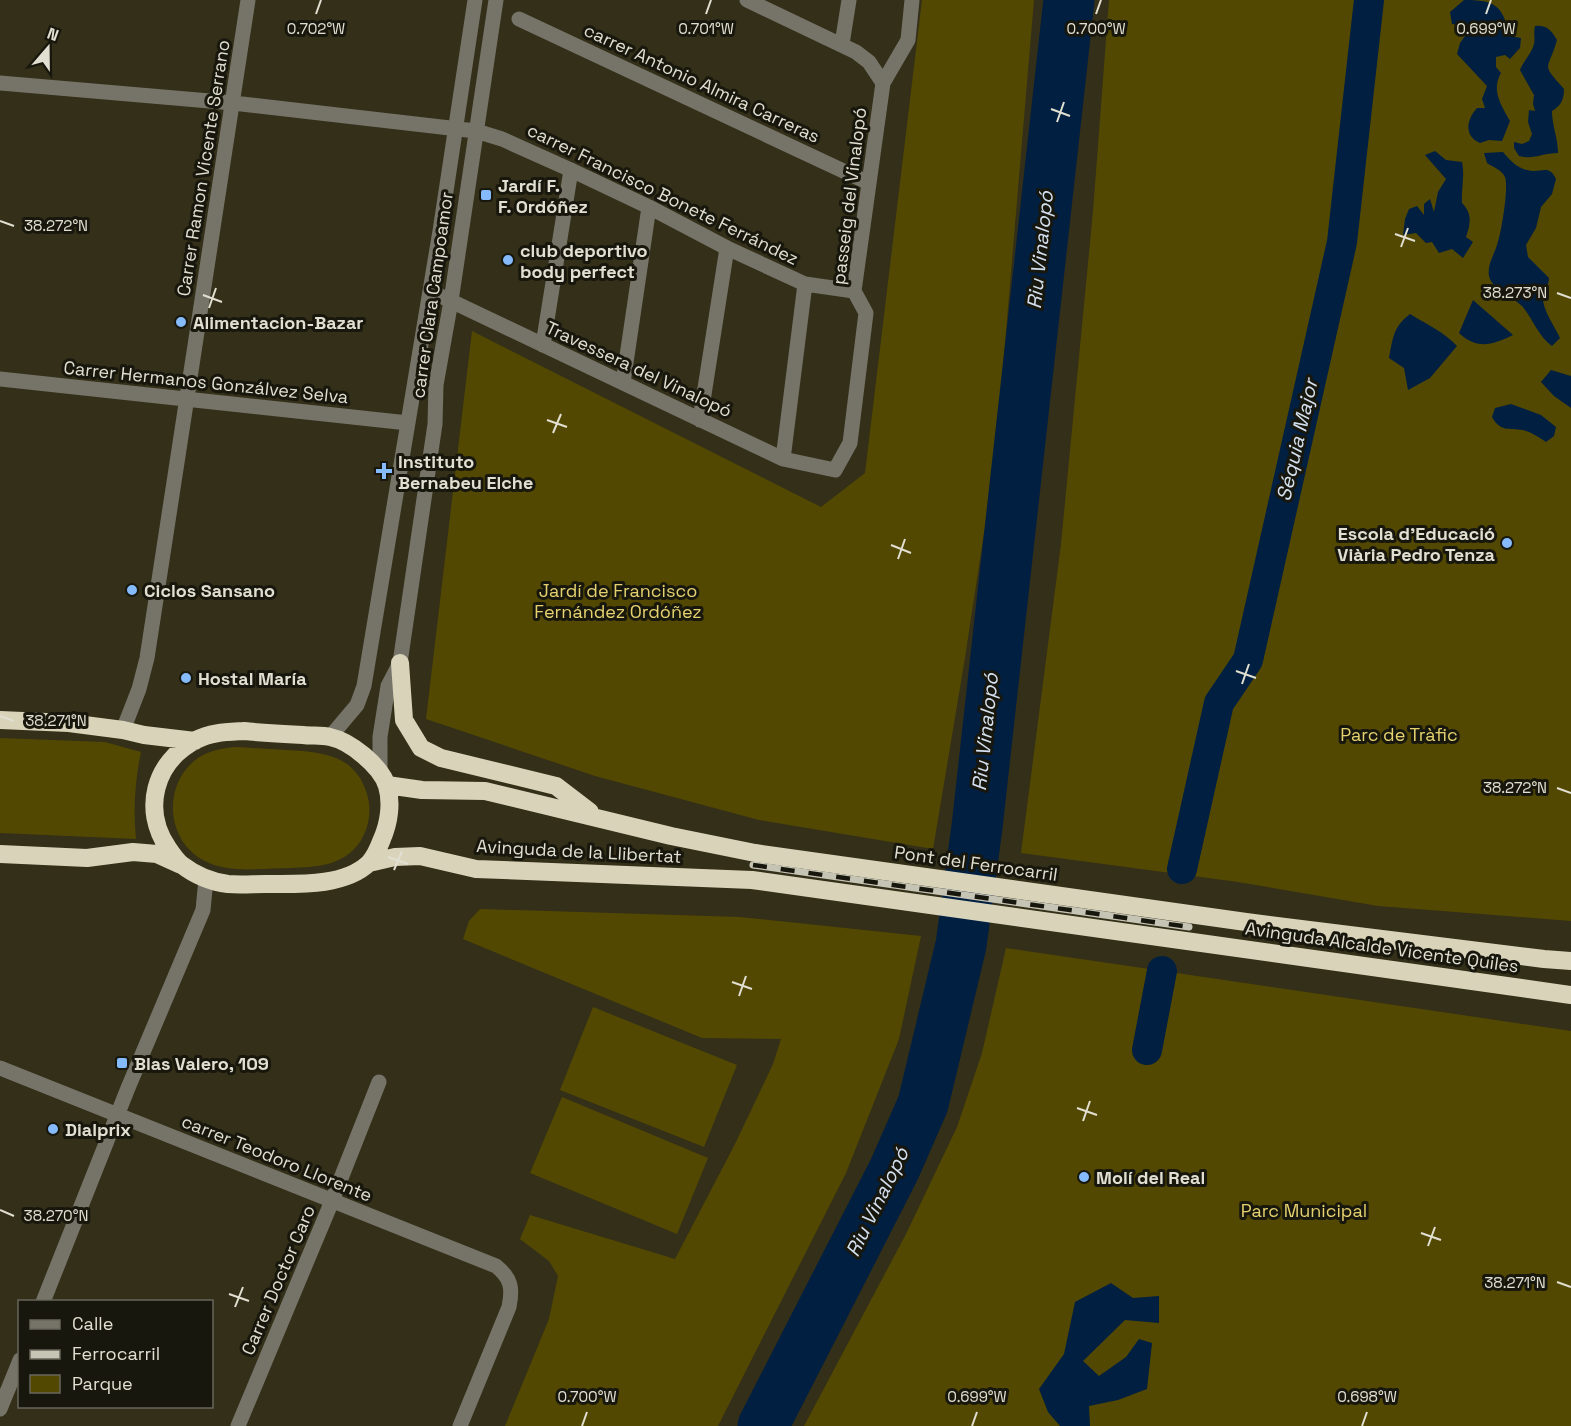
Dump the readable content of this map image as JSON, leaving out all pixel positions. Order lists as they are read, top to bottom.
{
  "streets": {
    "highway": ["Avinguda de la Llibertat", "Pont del Ferrocarril", "Avinguda Alcalde Vicente Quiles"],
    "street": [
      "carrer Antonio Almira Carreras",
      "Carrer Ramon Vicente Serrano",
      "carrer Francisco Bonete Ferrández",
      "passeig del Vinalopó",
      "carrer Clara Campoamor",
      "Travessera del Vinalopó",
      "Carrer Hermanos Gonzálvez Selva",
      "carrer Teodoro Llorente",
      "Carrer Doctor Caro"
    ]
  },
  "crossings": [
    ["carrer Antonio Almira Carreras", "passeig del Vinalopó"],
    ["Carrer Ramon Vicente Serrano", "carrer Francisco Bonete Ferrández"],
    ["Carrer Ramon Vicente Serrano", "Carrer Hermanos Gonzálvez Selva"],
    ["carrer Francisco Bonete Ferrández", "passeig del Vinalopó"],
    ["carrer Francisco Bonete Ferrández", "carrer Clara Campoamor"],
    ["passeig del Vinalopó", "Travessera del Vinalopó"],
    ["carrer Clara Campoamor", "Travessera del Vinalopó"],
    ["carrer Clara Campoamor", "Carrer Hermanos Gonzálvez Selva"],
    ["carrer Clara Campoamor", "Avinguda de la Llibertat"],
    ["Avinguda de la Llibertat", "Pont del Ferrocarril"],
    ["Avinguda de la Llibertat", "Avinguda Alcalde Vicente Quiles"],
    ["Pont del Ferrocarril", "Avinguda Alcalde Vicente Quiles"],
    ["carrer Teodoro Llorente", "Carrer Doctor Caro"]
  ],
  "water": ["Riu Vinalopó", "Séquia Major"],
  "parks": ["Jardí de Francisco Fernández Ordóñez", "Parc de Tràfic", "Parc Municipal"],
  "places": {
    "transit": ["Jardí F. F. Ordóñez", "Blas Valero, 109"],
    "other": [
      "club deportivo body perfect",
      "Alimentacion-Bazar",
      "Escola d'Educació Viària Pedro Tenza",
      "Ciclos Sansano",
      "Hostal María",
      "Dialprix",
      "Molí del Real"
    ],
    "health": ["Instituto Bernabeu Elche"]
  },
  "legend": ["Calle", "Ferrocarril", "Parque"],
  "north": "top",
  "coordinates": [
    "0.702°W",
    "0.701°W",
    "0.700°W",
    "0.699°W",
    "38.272°N",
    "38.273°N",
    "38.271°N",
    "38.270°N",
    "0.698°W"
  ]
}
